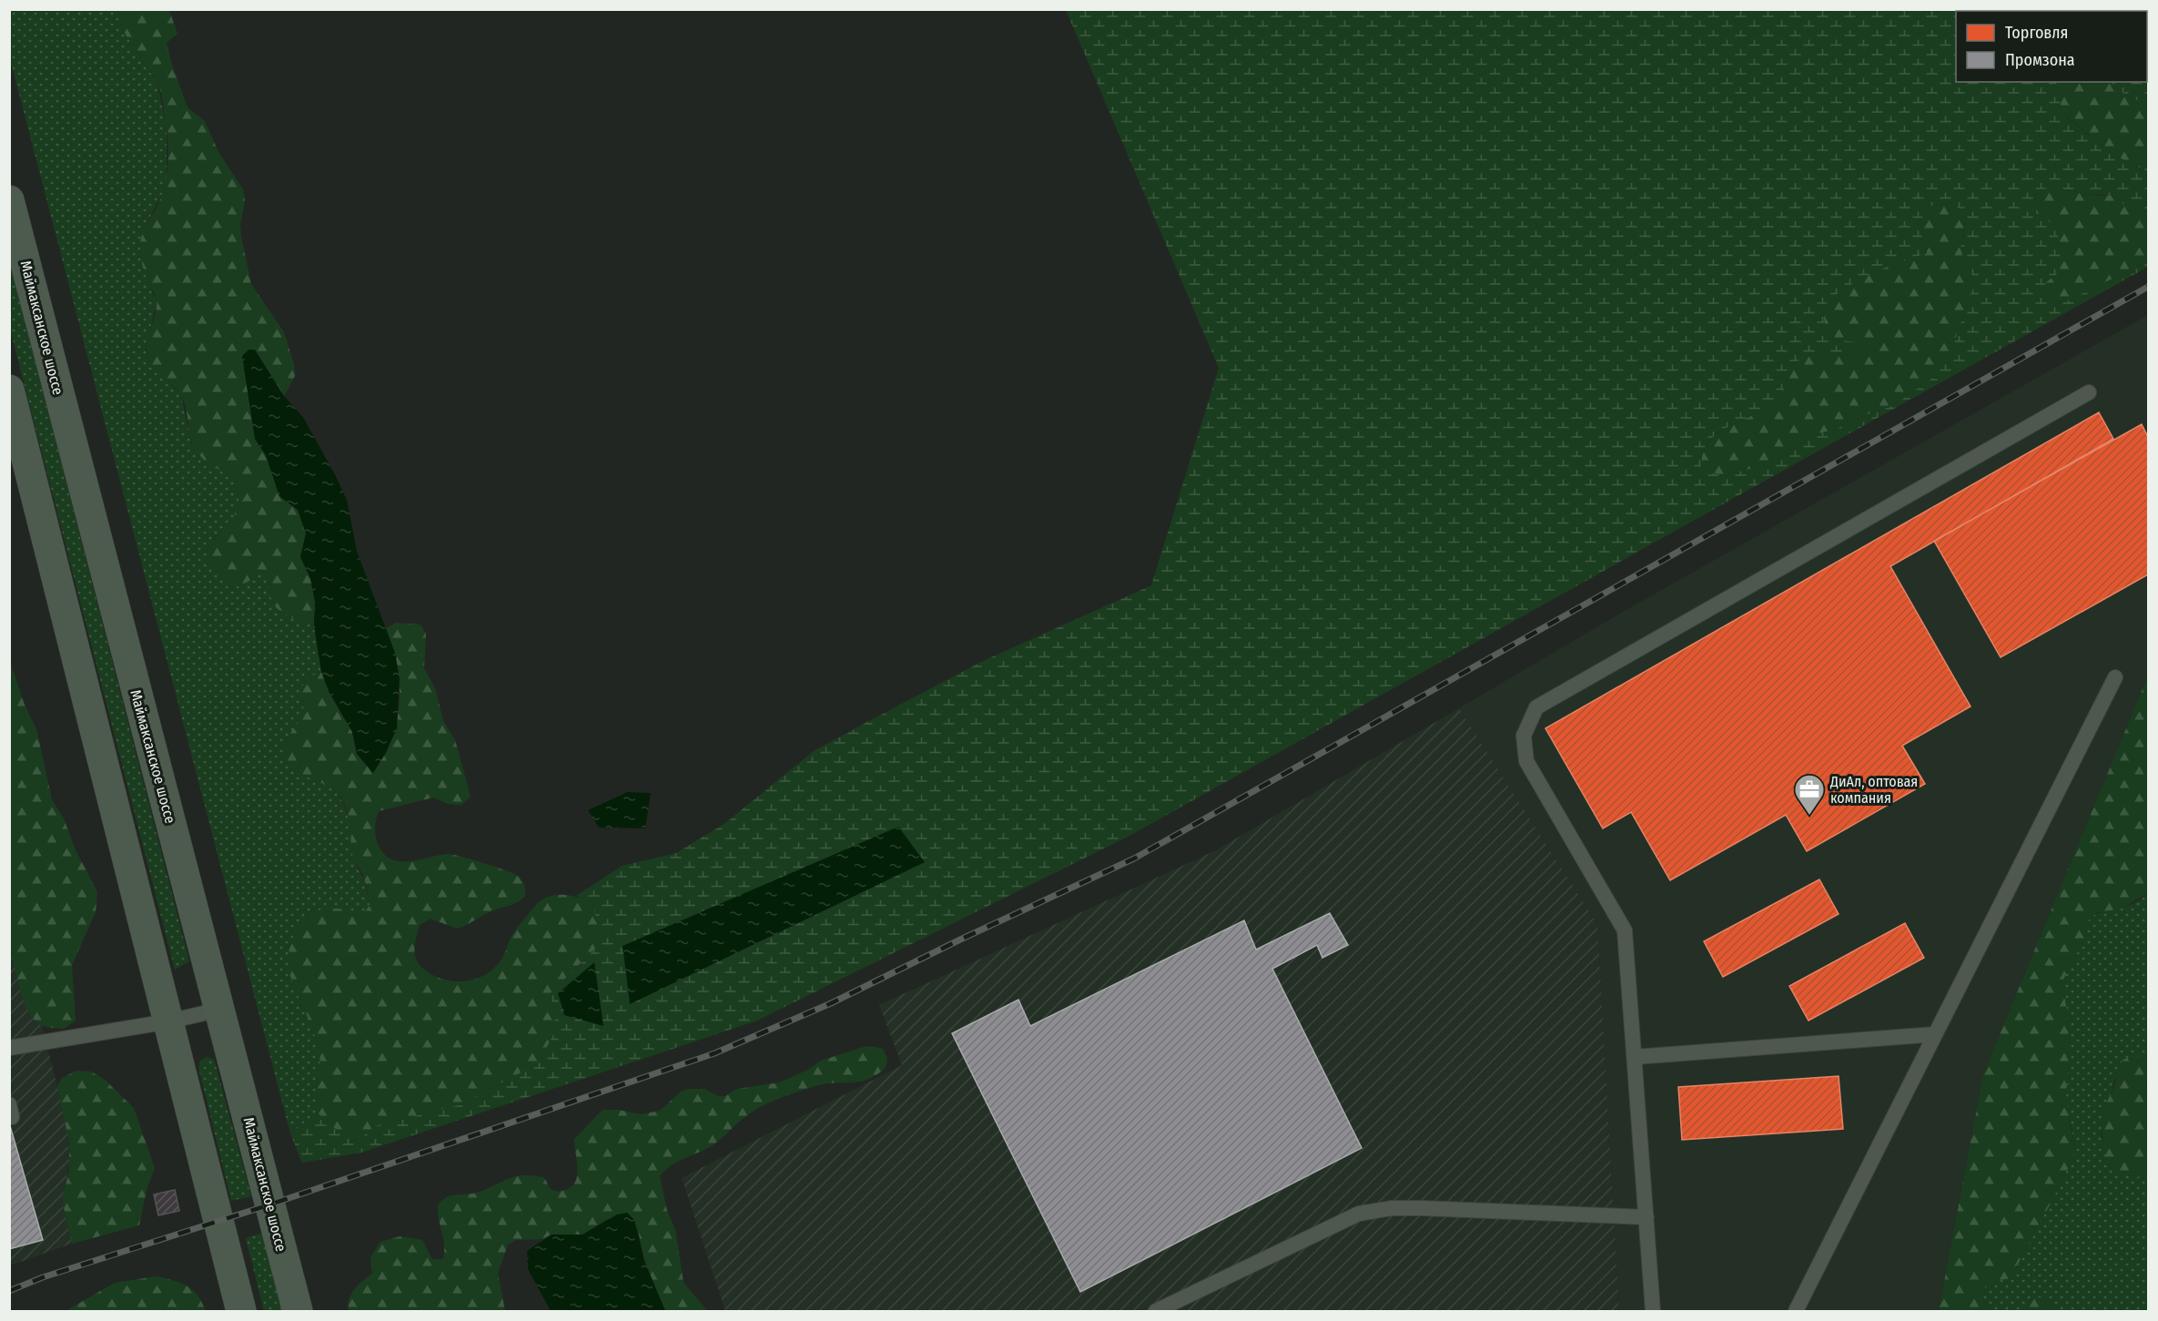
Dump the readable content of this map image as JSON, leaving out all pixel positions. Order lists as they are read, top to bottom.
{
  "streets": {
    "main road": ["Маймаксанское шоссе"]
  },
  "places": {
    "office": ["ДиАл, оптовая компания"]
  },
  "legend": ["Торговля", "Промзона"]
}
